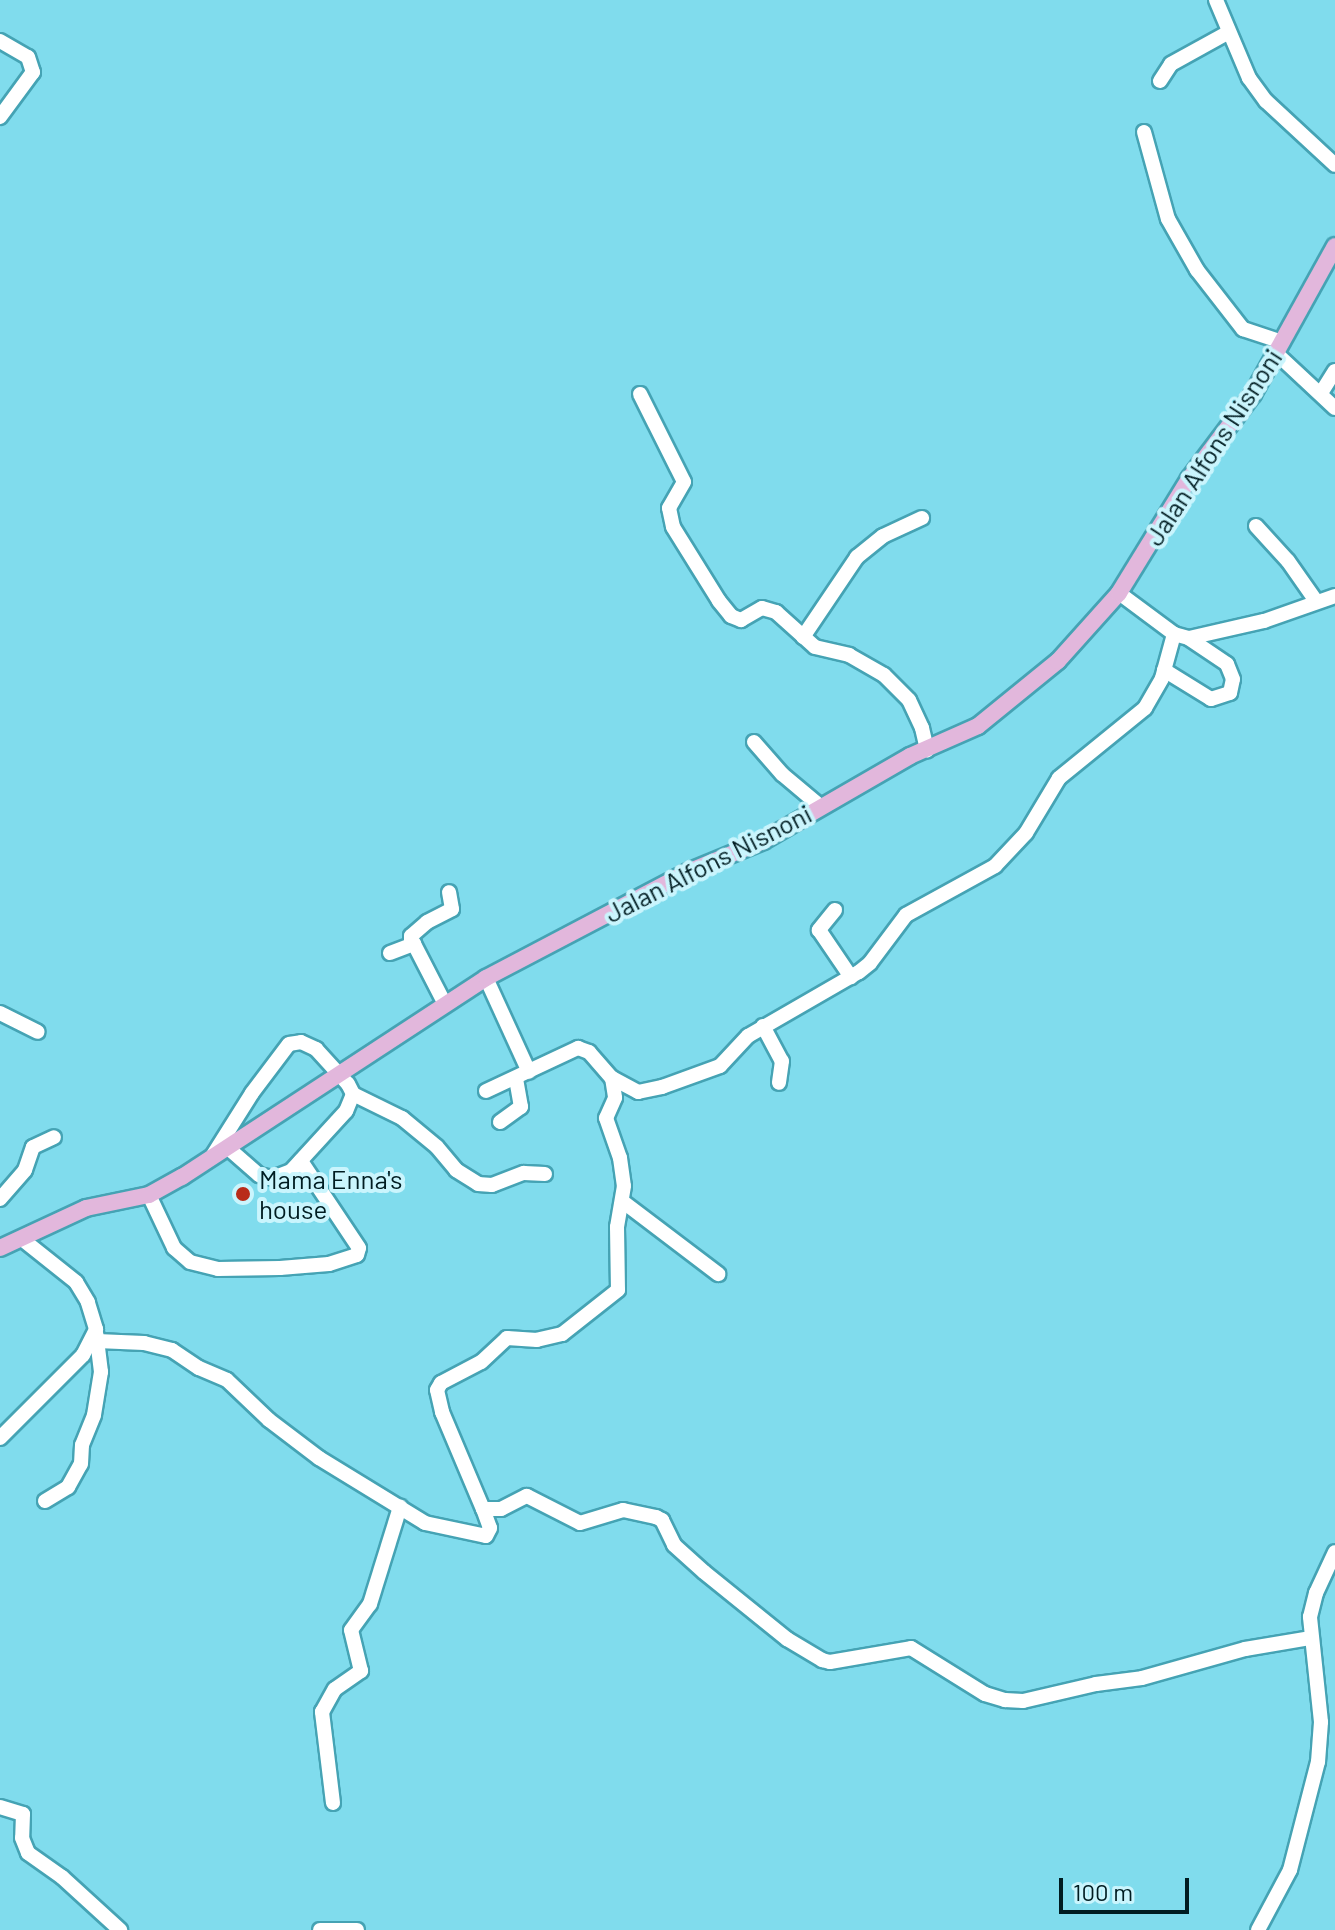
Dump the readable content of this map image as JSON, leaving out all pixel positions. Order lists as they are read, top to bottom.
{
  "streets": {
    "main road": ["Jalan Alfons Nisnoni"]
  },
  "places": ["Mama Enna's house"],
  "scale_bar": "100 m"
}
